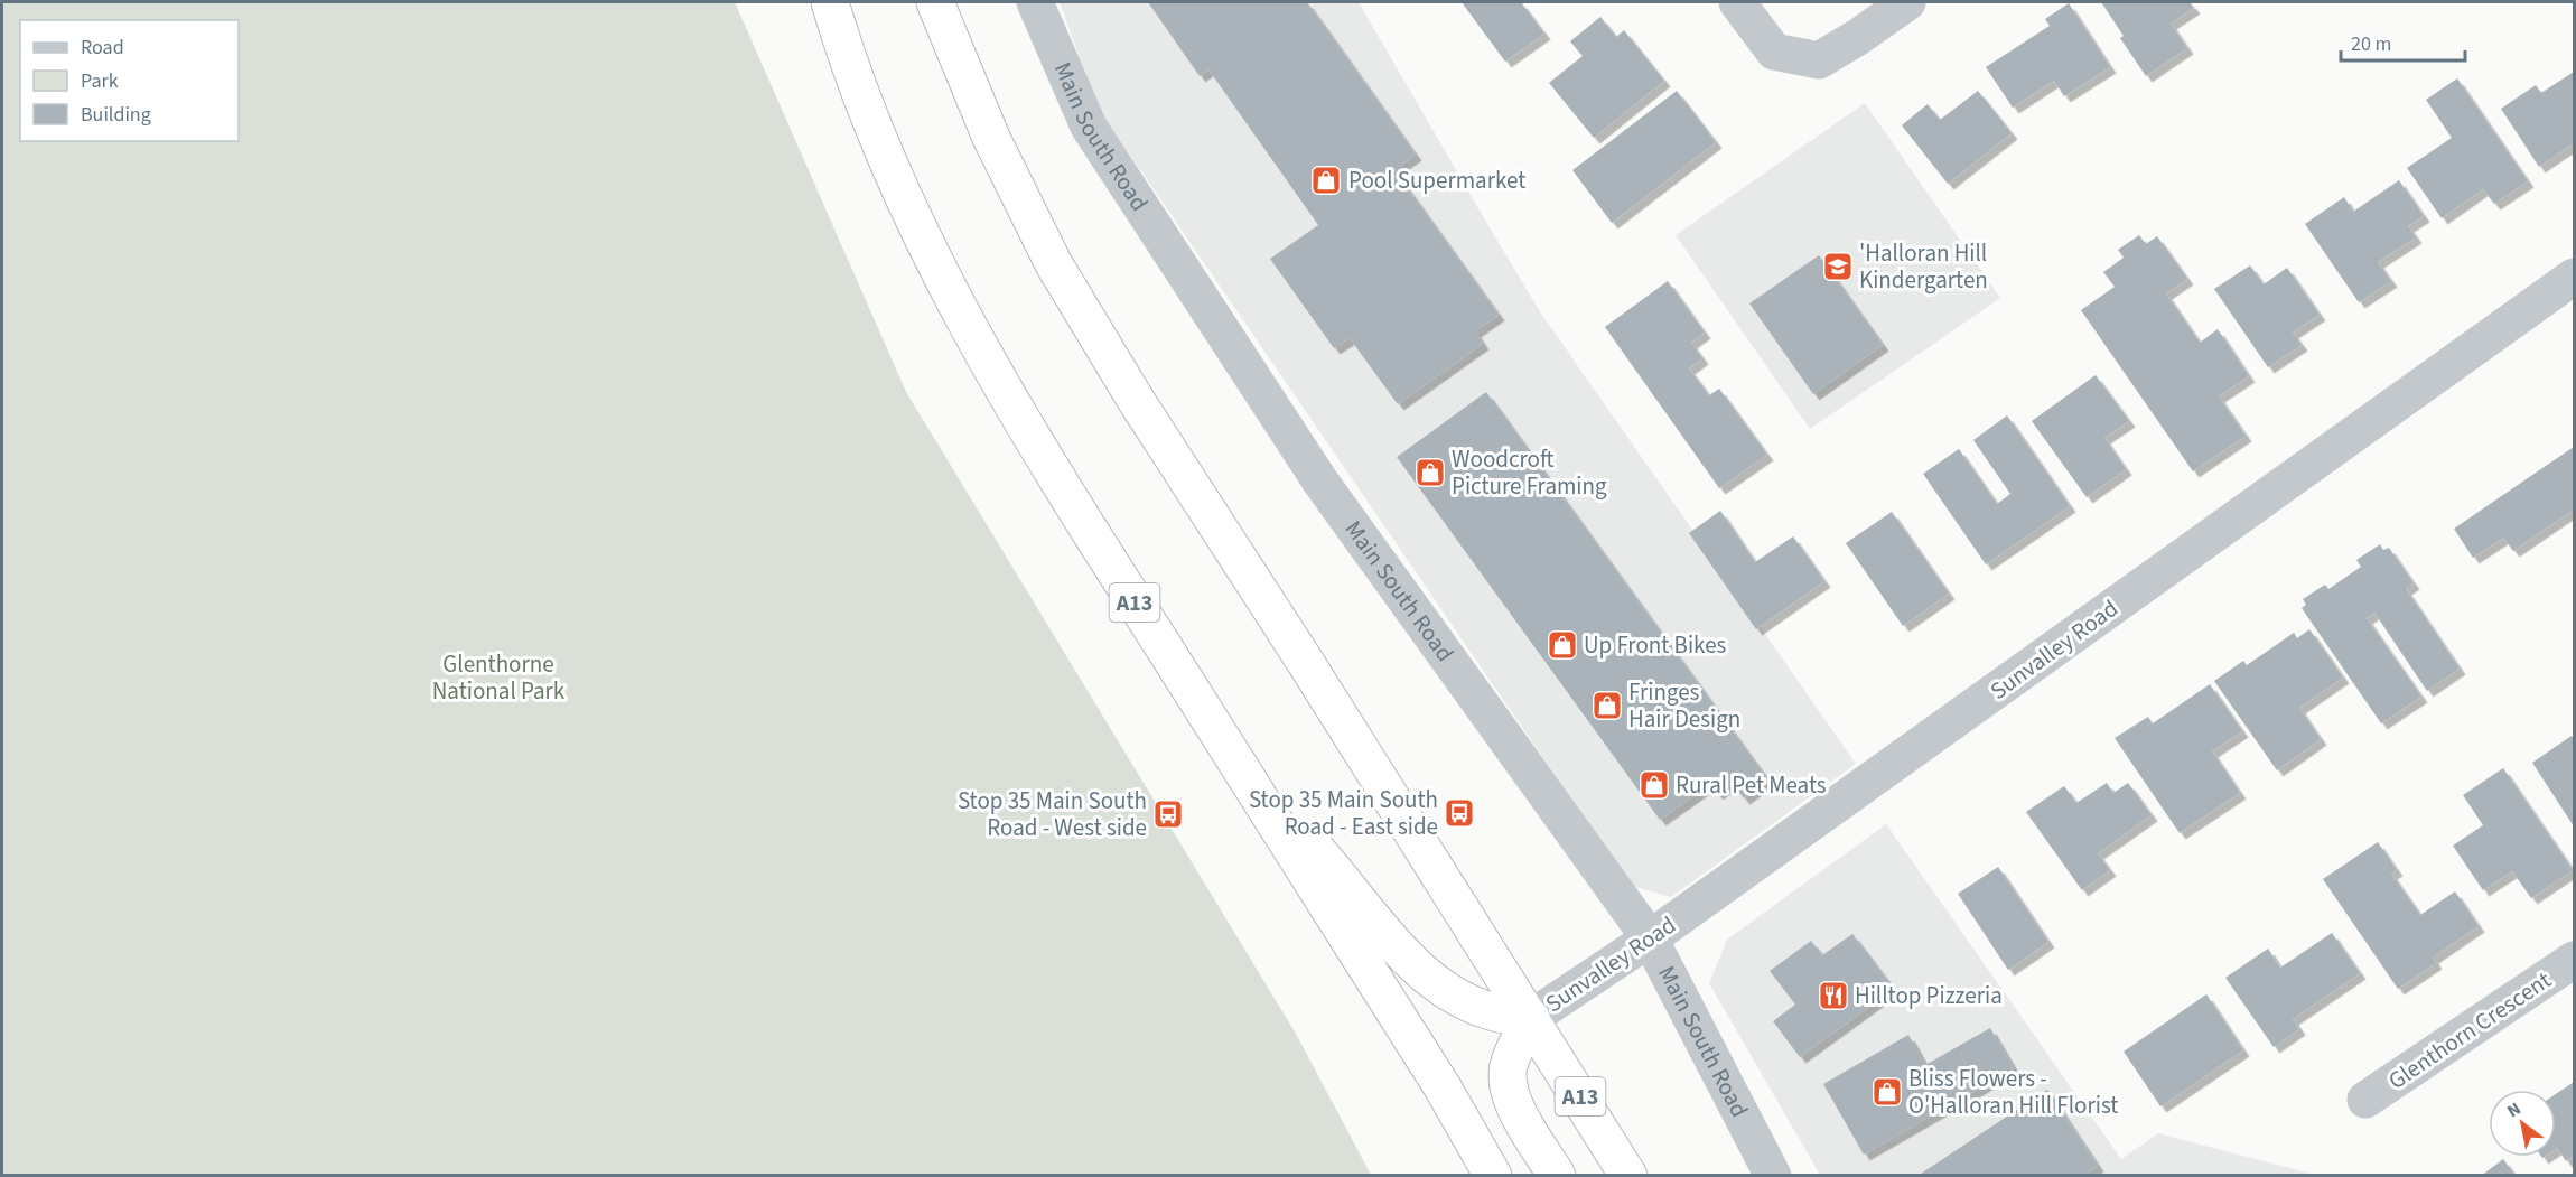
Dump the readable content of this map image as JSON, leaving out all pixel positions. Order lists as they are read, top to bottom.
{
  "streets": {
    "highway": ["A13"],
    "street": ["Main South Road", "Sunvalley Road", "Glenthorn Crescent"]
  },
  "crossings": [
    ["Main South Road", "Sunvalley Road"],
    ["A13", "Sunvalley Road"]
  ],
  "parks": ["Glenthorne National Park"],
  "places": {
    "shop": [
      "Pool Supermarket",
      "Woodcroft Picture Framing",
      "Up Front Bikes",
      "Fringes Hair Design",
      "Rural Pet Meats",
      "Bliss Flowers - O'Halloran Hill Florist"
    ],
    "school or university": ["'Halloran Hill Kindergarten"],
    "bus stop": ["Stop 35 Main South Road - East side", "Stop 35 Main South Road - West side"],
    "restaurant": ["Hilltop Pizzeria"]
  },
  "legend": ["Road", "Park", "Building"],
  "scale_bar": "20 m",
  "north": "top left"
}
